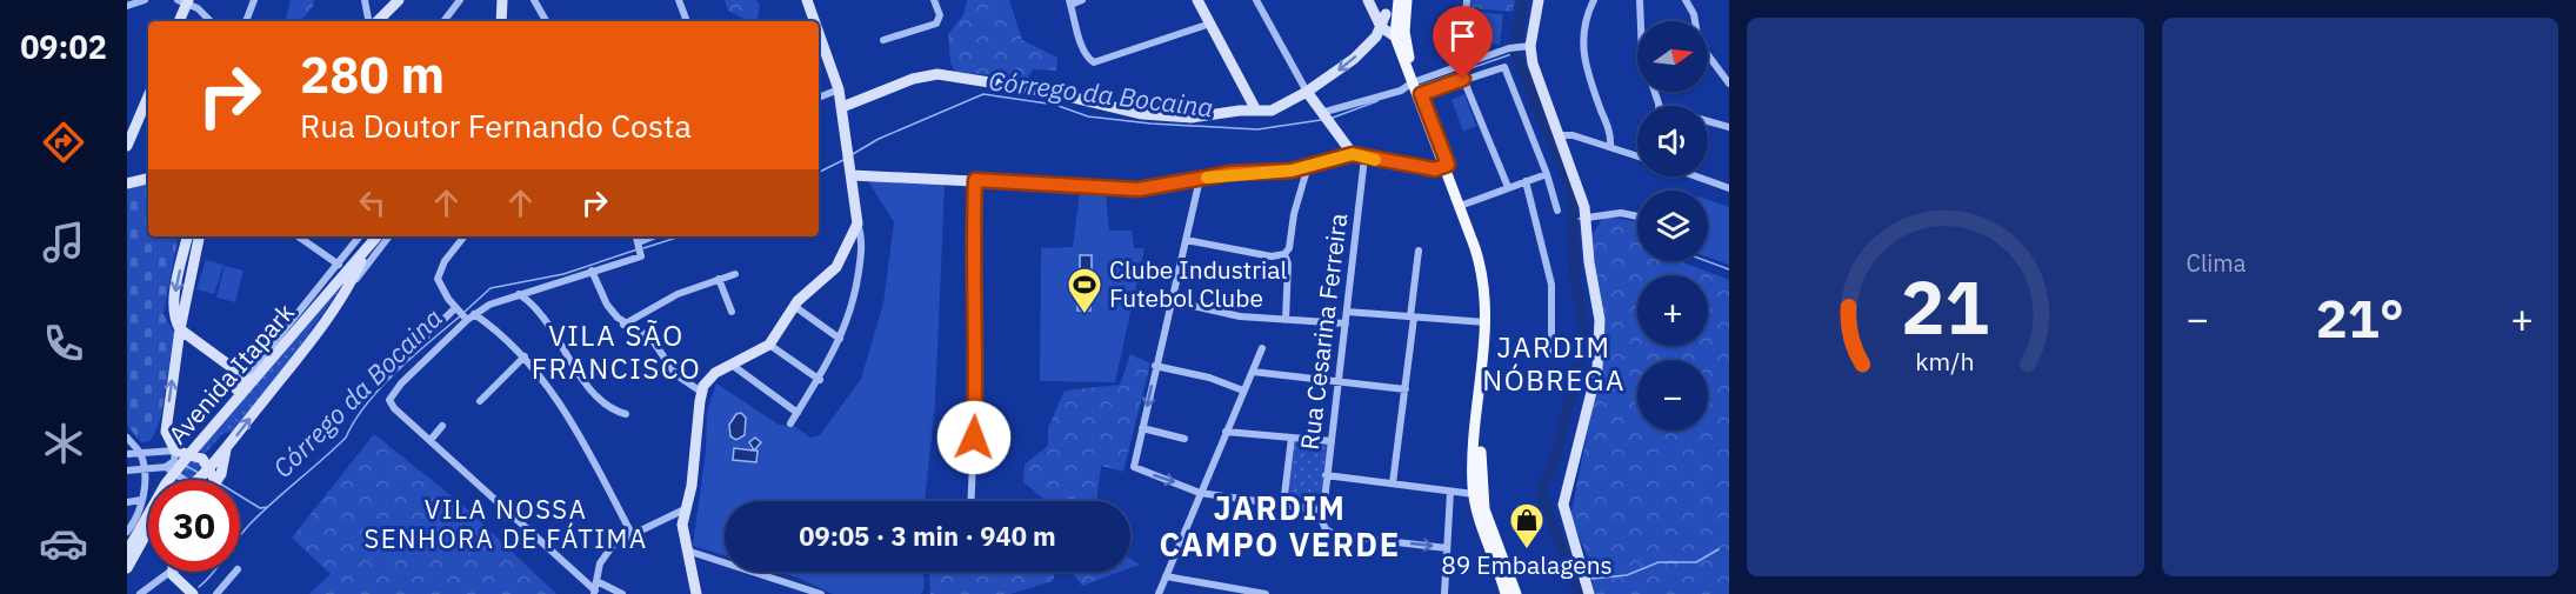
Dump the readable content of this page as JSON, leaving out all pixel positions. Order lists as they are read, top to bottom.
{
  "streets": {
    "street": ["Rua Cesarina Ferreira", "Avenida Itapark"]
  },
  "districts": [
    "VILA SÃO FRANCISCO",
    "JARDIM NÓBREGA",
    "VILA NOSSA SENHORA DE FÁTIMA",
    "JARDIM CAMPO VERDE"
  ],
  "water": ["Córrego da Bocaina"],
  "places": {
    "sports": ["Clube Industrial Futebol Clube"],
    "shop": ["89 Embalagens"]
  },
  "north": "right",
  "page": {
    "tabs": "09:02",
    "tile": "Clima",
    "map_buttons": ["+", "−"],
    "turn": ["280 m", "Rua Doutor Fernando Costa"],
    "heat": ["−", "21°", "+"],
    "limit": "30",
    "trip": "09:05 · 3 min · 940 m",
    "gauge": ["21", "km/h"]
  }
}
